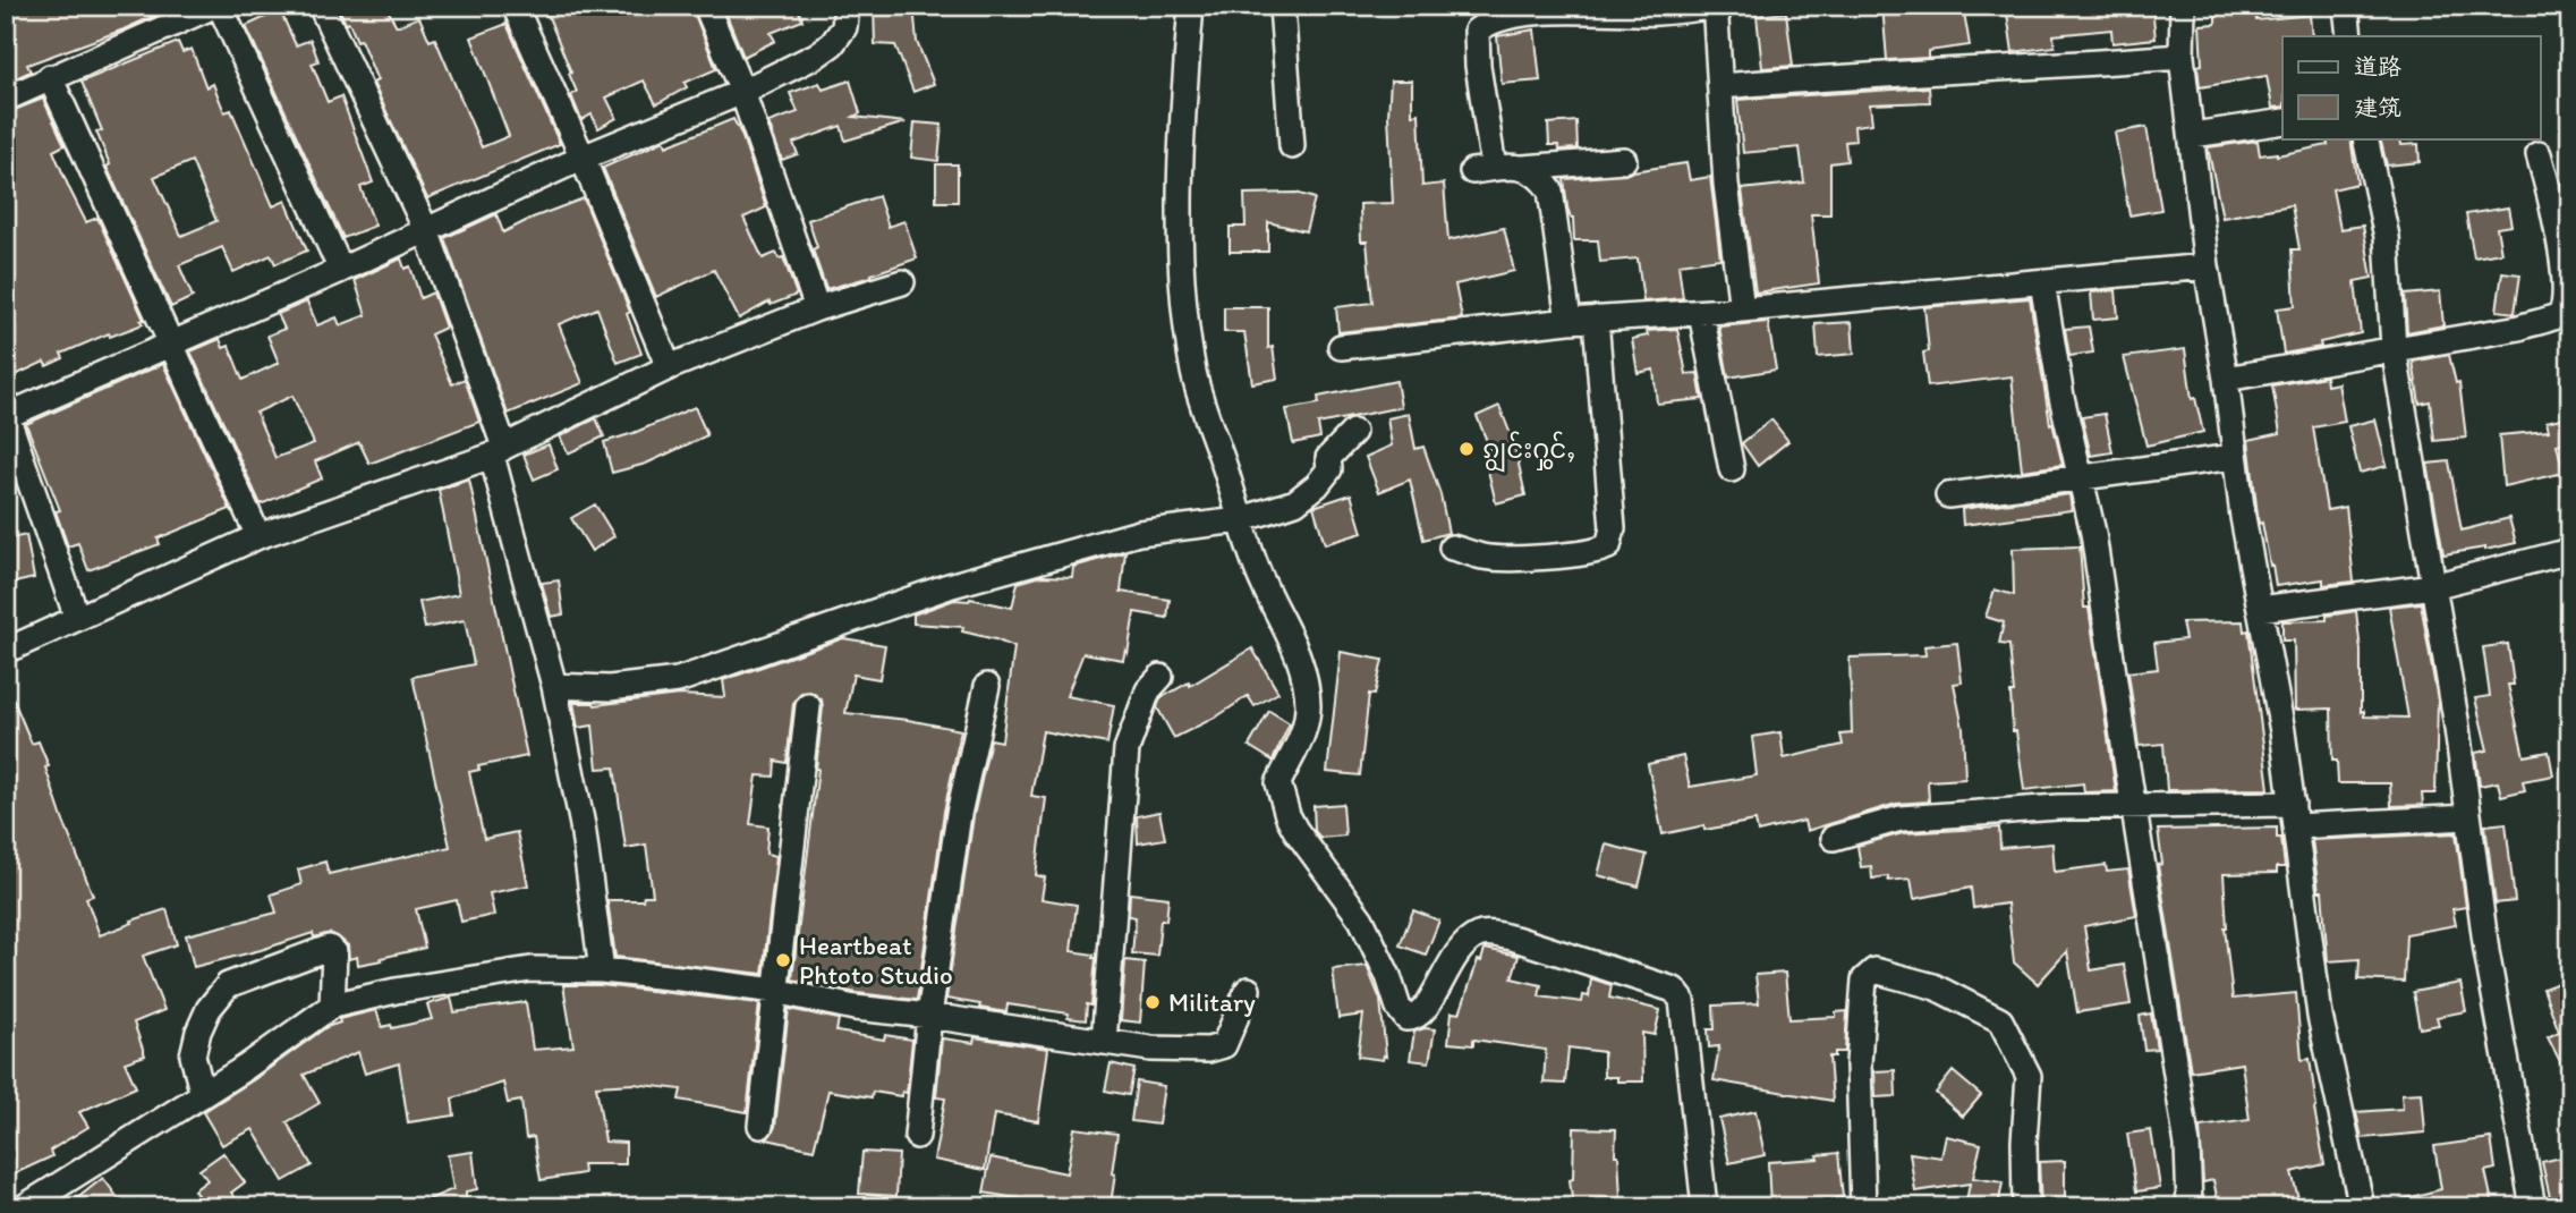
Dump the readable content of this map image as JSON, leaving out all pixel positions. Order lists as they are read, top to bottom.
{
  "places": ["ၵျွင်းႁွင်ႇ", "Heartbeat Phtoto Studio", "Military"],
  "legend": ["道路", "建筑"]
}
